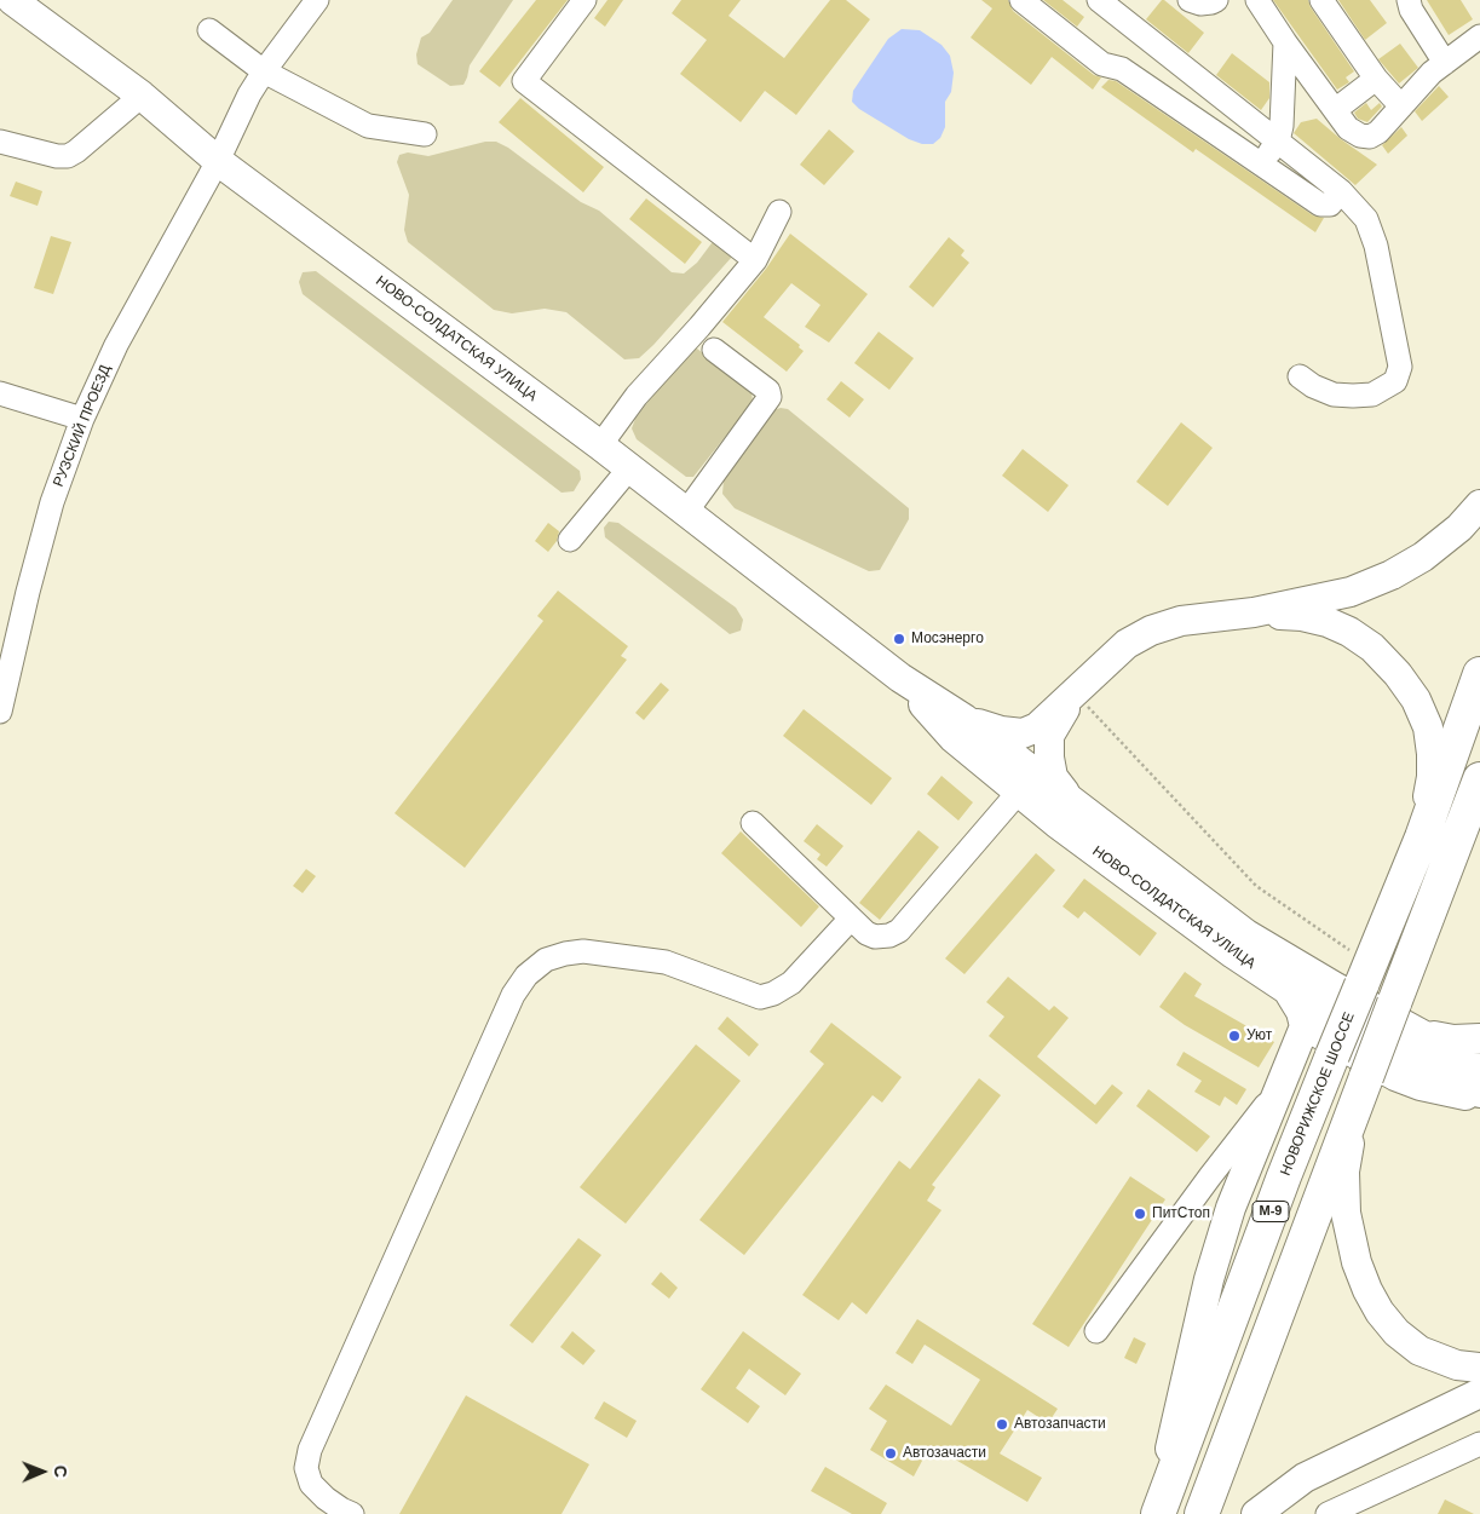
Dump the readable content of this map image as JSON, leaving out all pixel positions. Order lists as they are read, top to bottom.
{
  "streets": {
    "highway": ["НОВОРИЖСКОЕ ШОССЕ", "М-9"],
    "main road": ["НОВО-СОЛДАТСКАЯ УЛИЦА"],
    "street": ["РУЗСКИЙ ПРОЕЗД"]
  },
  "crossings": [
    ["НОВО-СОЛДАТСКАЯ УЛИЦА", "РУЗСКИЙ ПРОЕЗД"]
  ],
  "places": [
    "Мосэнерго",
    "Уют",
    "ПитСтоп",
    "Автозапчасти",
    "Автозачасти"
  ],
  "north": "right"
}
